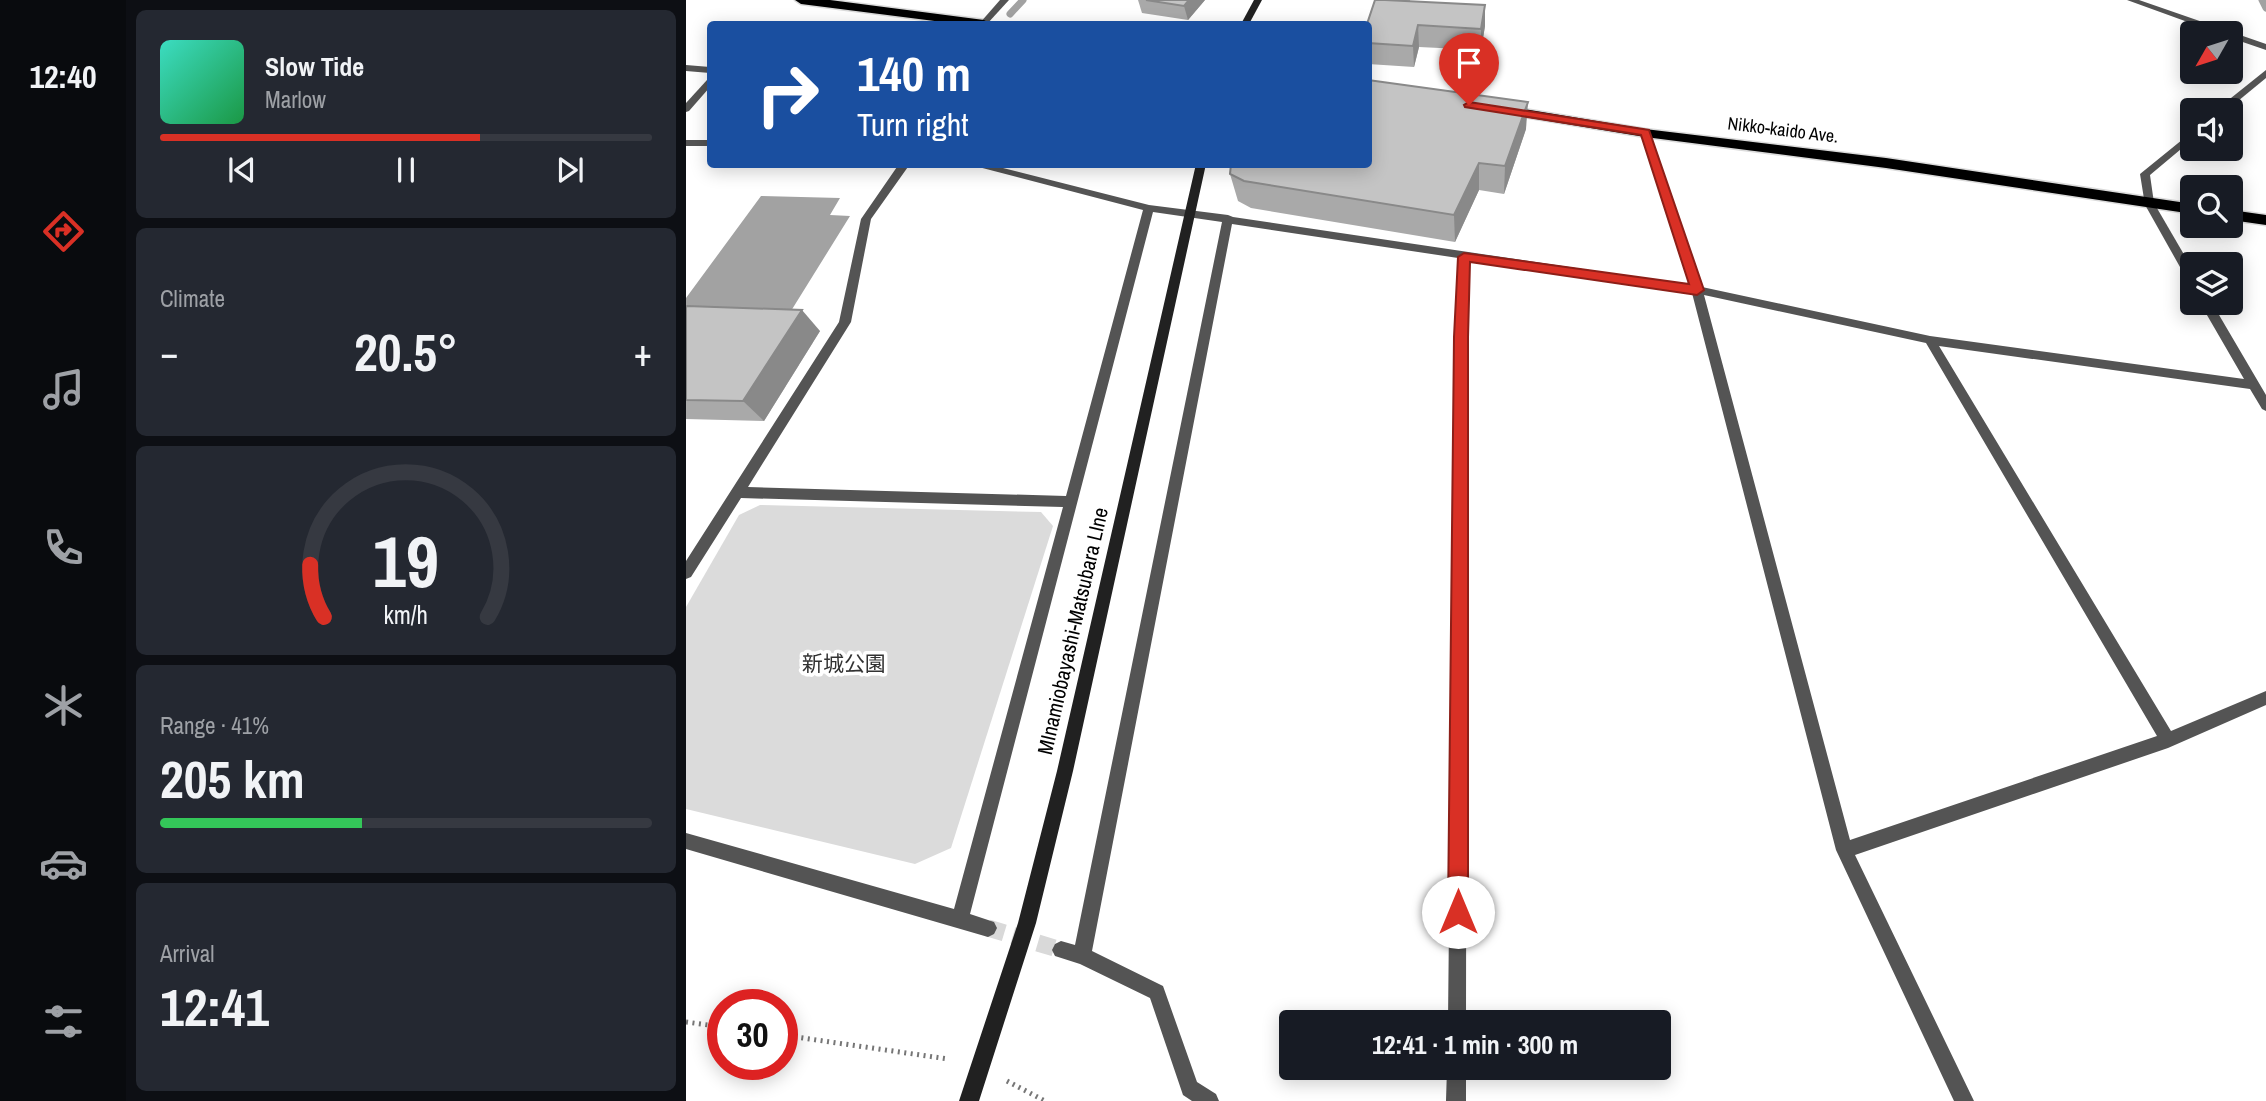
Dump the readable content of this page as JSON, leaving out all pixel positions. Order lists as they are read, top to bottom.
{
  "streets": {
    "highway": ["Nikko-kaido Ave."],
    "main road": ["MInamiobayashi-Matsubara LIne"]
  },
  "parks": ["新城公園"],
  "north": "bottom left",
  "page": {
    "tabs": "12:40",
    "turn": ["140 m", "Turn right"],
    "song": ["Slow Tide", "Marlow"],
    "tile": [
      "Climate",
      ["Range · 41%", "205 km"],
      ["Arrival", "12:41"]
    ],
    "heat": ["−", "20.5°", "+"],
    "limit": "30",
    "trip": "12:41 · 1 min · 300 m",
    "gauge": ["19", "km/h"]
  }
}
